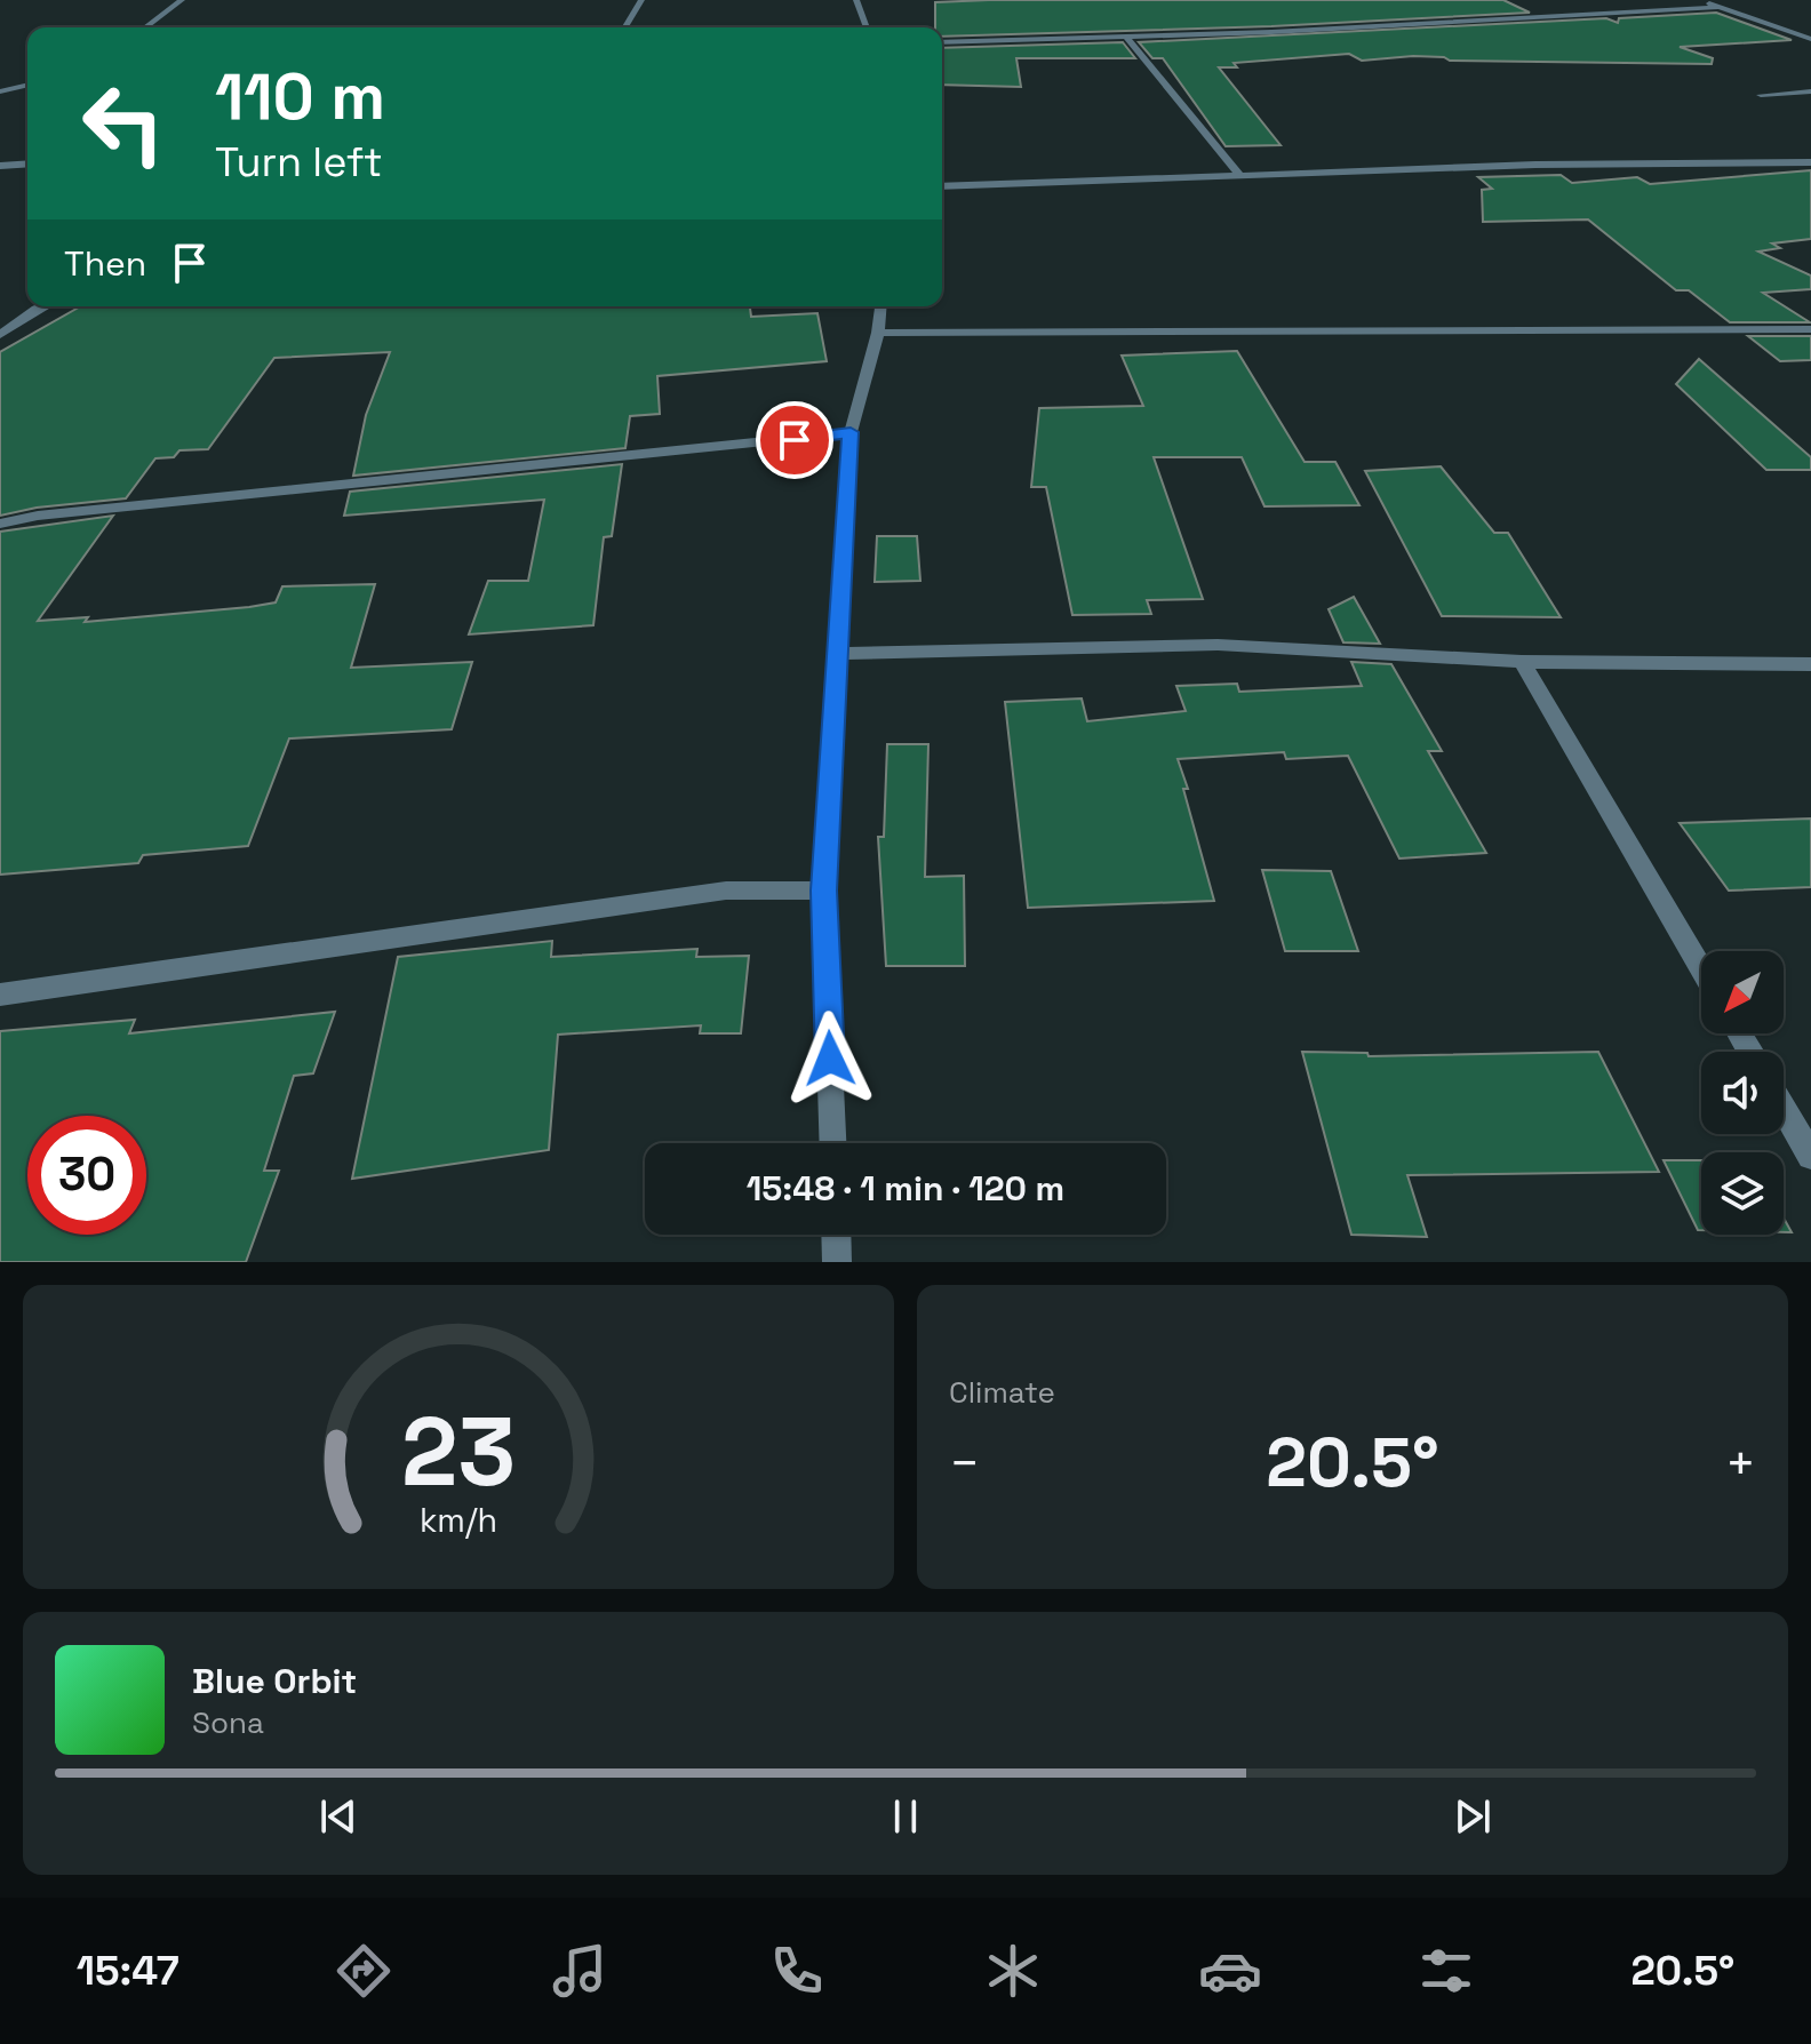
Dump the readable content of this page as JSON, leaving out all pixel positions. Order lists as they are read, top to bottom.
{
  "north": "bottom left",
  "page": {
    "turn": ["110 m", "Turn left"],
    "then": "Then",
    "limit": "30",
    "trip": "15:48 · 1 min · 120 m",
    "tile": "Climate",
    "heat": ["−", "20.5°", "+"],
    "song": ["Blue Orbit", "Sona"],
    "tabs": ["15:47", "20.5°"],
    "gauge": ["23", "km/h"]
  }
}
